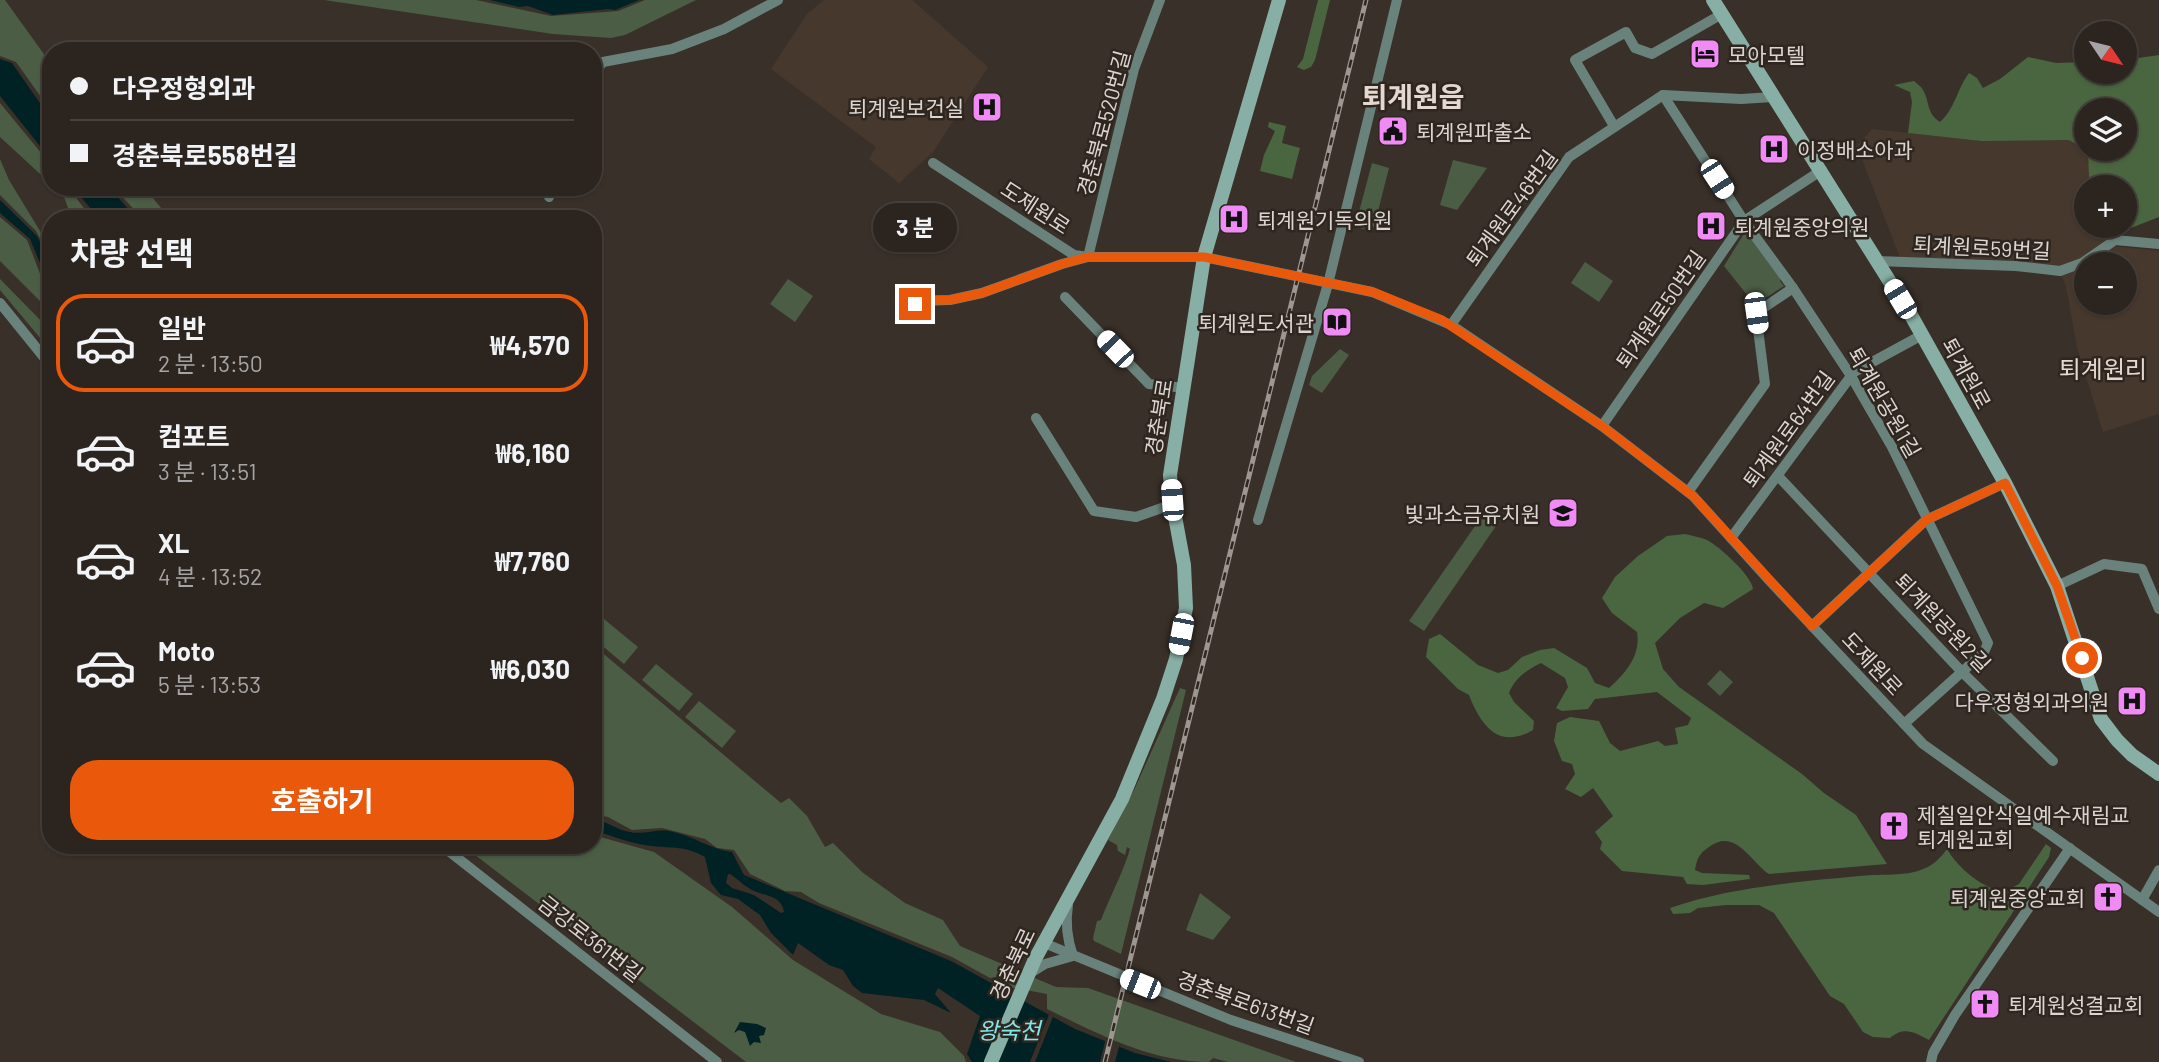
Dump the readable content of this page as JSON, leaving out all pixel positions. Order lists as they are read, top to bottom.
{
  "streets": {
    "street": [
      "경춘북로520번길",
      "도제원로",
      "퇴계원로46번길",
      "퇴계원로59번길",
      "퇴계원로50번길",
      "퇴계원로",
      "퇴계원공원1길",
      "경춘북로",
      "퇴계원로64번길",
      "퇴계원공원2길",
      "금강로361번길",
      "경춘북로613번길"
    ]
  },
  "crossings": [
    ["경춘북로520번길", "도제원로"],
    ["도제원로", "퇴계원로46번길"],
    ["도제원로", "퇴계원로50번길"],
    ["도제원로", "퇴계원공원1길"],
    ["도제원로", "경춘북로"],
    ["도제원로", "퇴계원로64번길"],
    ["퇴계원로46번길", "퇴계원공원1길"],
    ["퇴계원로59번길", "퇴계원로"],
    ["퇴계원로50번길", "퇴계원로"],
    ["퇴계원로50번길", "퇴계원공원1길"],
    ["퇴계원로", "퇴계원로64번길"],
    ["퇴계원공원1길", "퇴계원로64번길"],
    ["퇴계원공원1길", "퇴계원공원2길"],
    ["경춘북로", "경춘북로613번길"],
    ["퇴계원로64번길", "퇴계원공원2길"]
  ],
  "districts": ["퇴계원읍", "퇴계원리"],
  "water": ["왕숙천"],
  "places": {
    "hotel": ["모아모텔"],
    "hospital": [
      "퇴계원보건실",
      "이정배소아과",
      "퇴계원기독의원",
      "퇴계원중앙의원",
      "다우정형외과의원"
    ],
    "public building": ["퇴계원파출소"],
    "library": ["퇴계원도서관"],
    "school or university": ["빛과소금유치원"],
    "church": ["제칠일안식일예수재림교 퇴계원교회", "퇴계원중앙교회", "퇴계원성결교회"]
  },
  "north": "bottom right",
  "page": {
    "map_buttons": ["+", "−"],
    "banner": ["다우정형외과", "경춘북로558번길"],
    "bubble": "3 분",
    "heading": "차량 선택",
    "list": [
      {
        "name": "일반",
        "note": "2 분 · 13:50",
        "value": "₩4,570"
      },
      {
        "name": "컴포트",
        "note": "3 분 · 13:51",
        "value": "₩6,160"
      },
      {
        "name": "XL",
        "note": "4 분 · 13:52",
        "value": "₩7,760"
      },
      {
        "name": "Moto",
        "note": "5 분 · 13:53",
        "value": "₩6,030"
      }
    ],
    "buttons": "호출하기"
  }
}
